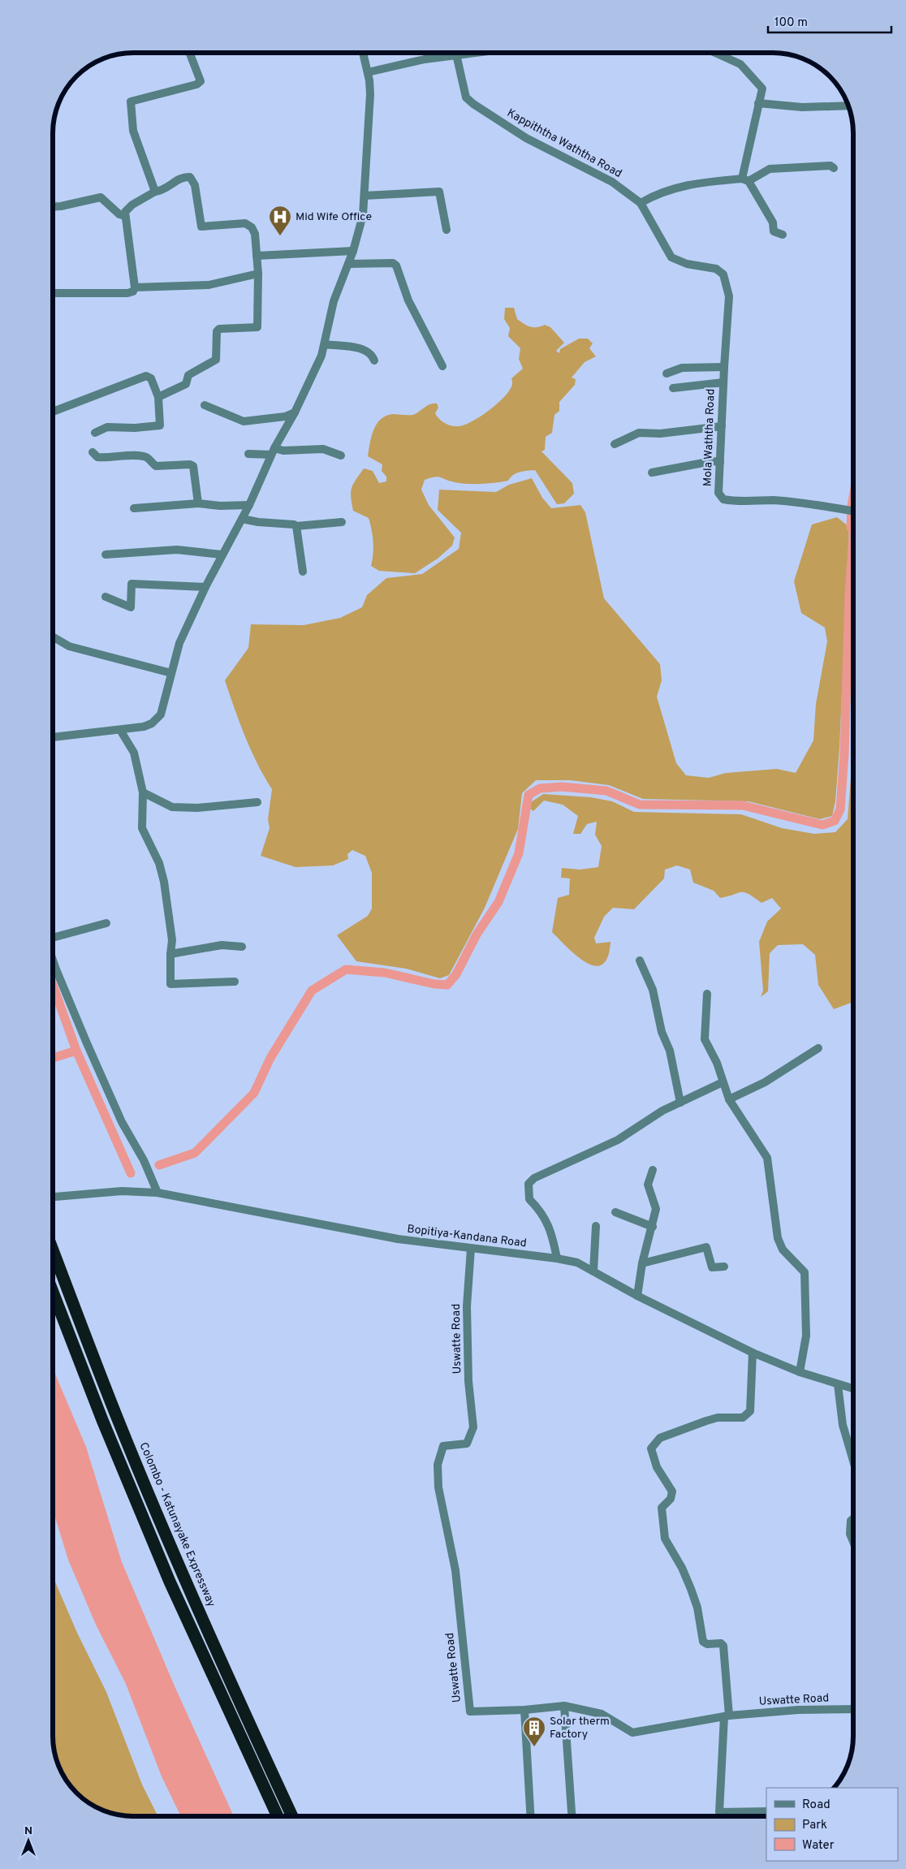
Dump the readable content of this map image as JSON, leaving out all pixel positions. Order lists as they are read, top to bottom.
{
  "streets": {
    "highway": ["Colombo - Katunayake Expressway"],
    "street": [
      "Kappiththa Waththa Road",
      "Mola Waththa Road",
      "Bopitiya-Kandana Road",
      "Uswatte Road"
    ]
  },
  "crossings": [
    ["Kappiththa Waththa Road", "Mola Waththa Road"],
    ["Bopitiya-Kandana Road", "Uswatte Road"]
  ],
  "places": {
    "hospital": ["Mid Wife Office"],
    "building": ["Solar therm Factory"]
  },
  "legend": ["Road", "Park", "Water"],
  "scale_bar": "100 m",
  "north": "top"
}
